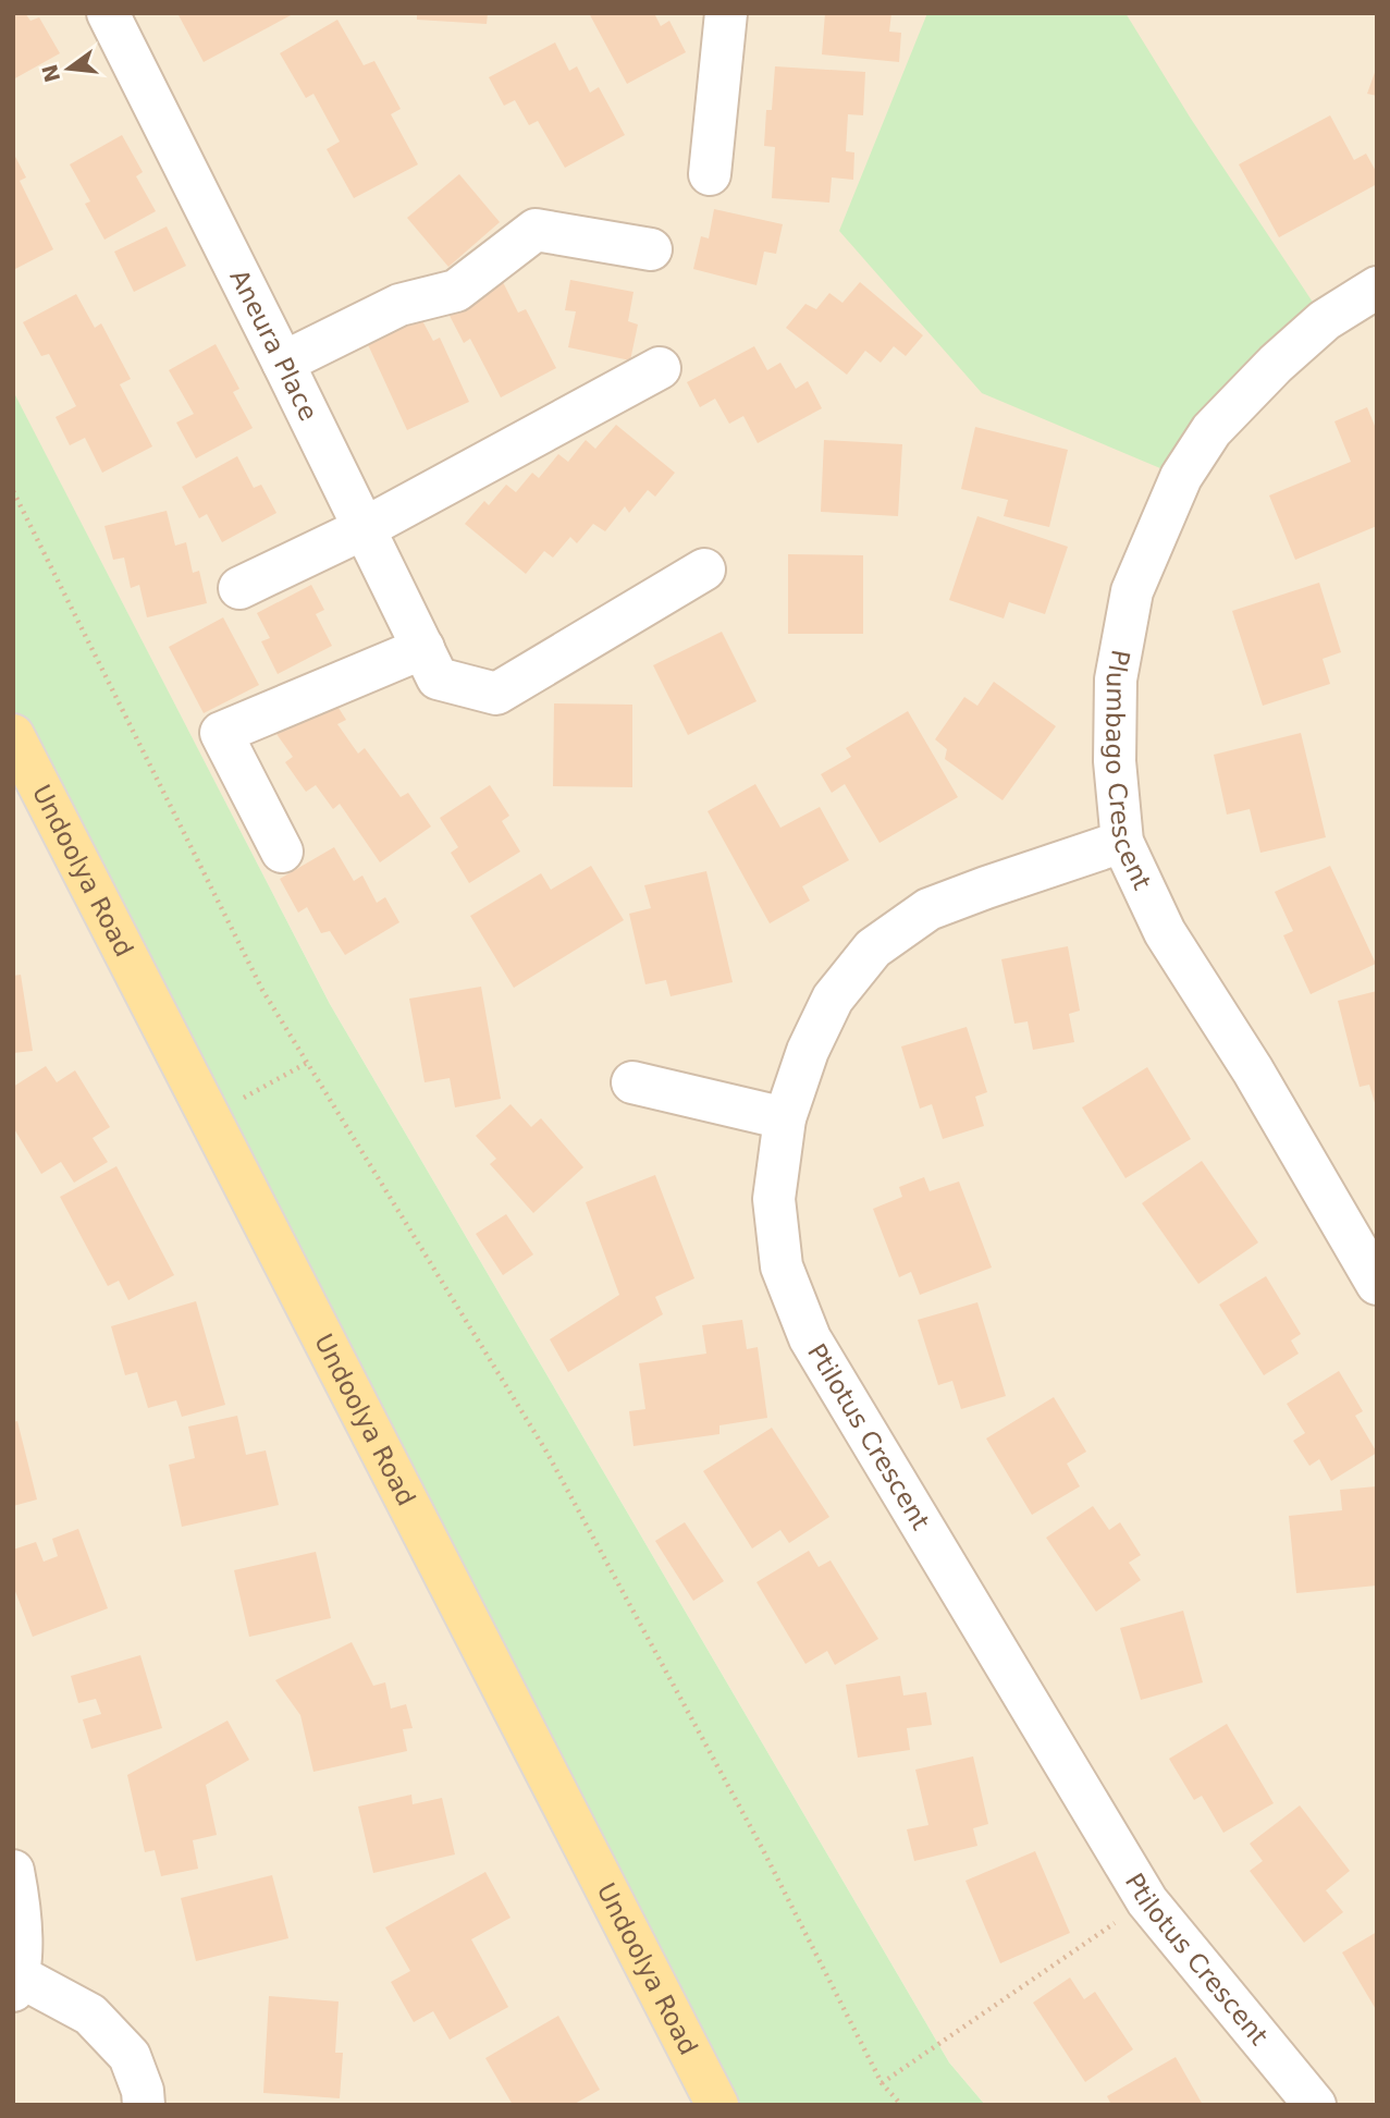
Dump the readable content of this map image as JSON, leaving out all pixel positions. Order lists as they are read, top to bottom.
{
  "streets": {
    "main road": ["Undoolya Road"],
    "street": ["Aneura Place", "Plumbago Crescent", "Ptilotus Crescent"]
  },
  "crossings": [
    ["Plumbago Crescent", "Ptilotus Crescent"]
  ],
  "north": "left"
}
